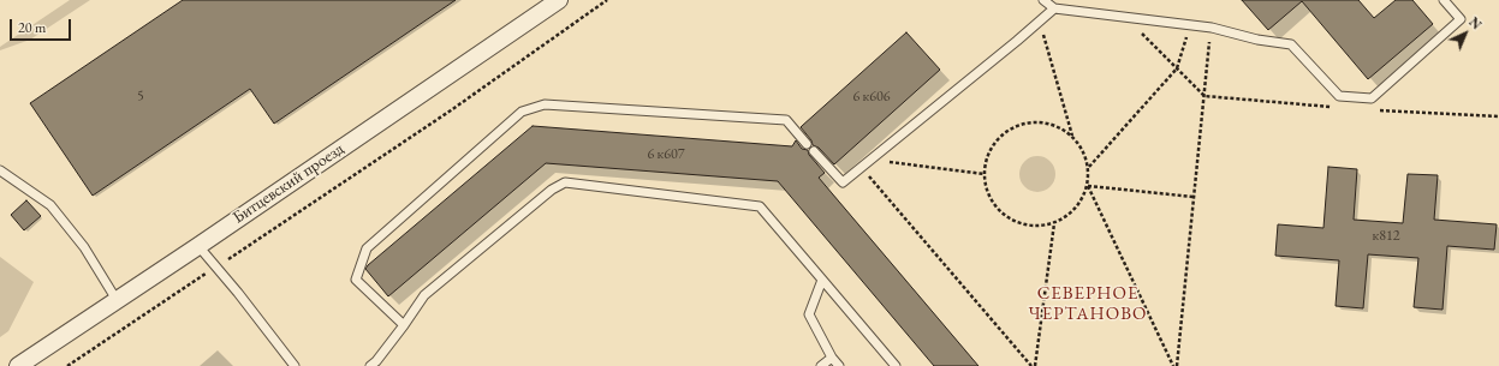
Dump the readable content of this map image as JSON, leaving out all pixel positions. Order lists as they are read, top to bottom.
{
  "streets": {
    "street": ["Битцевский проезд"]
  },
  "districts": ["СЕВЕРНОЕ ЧЕРТАНОВО"],
  "house_numbers": [
    "5",
    "6 к606",
    "6 к607",
    "к812"
  ],
  "scale_bar": "20 m",
  "north": "top right"
}
